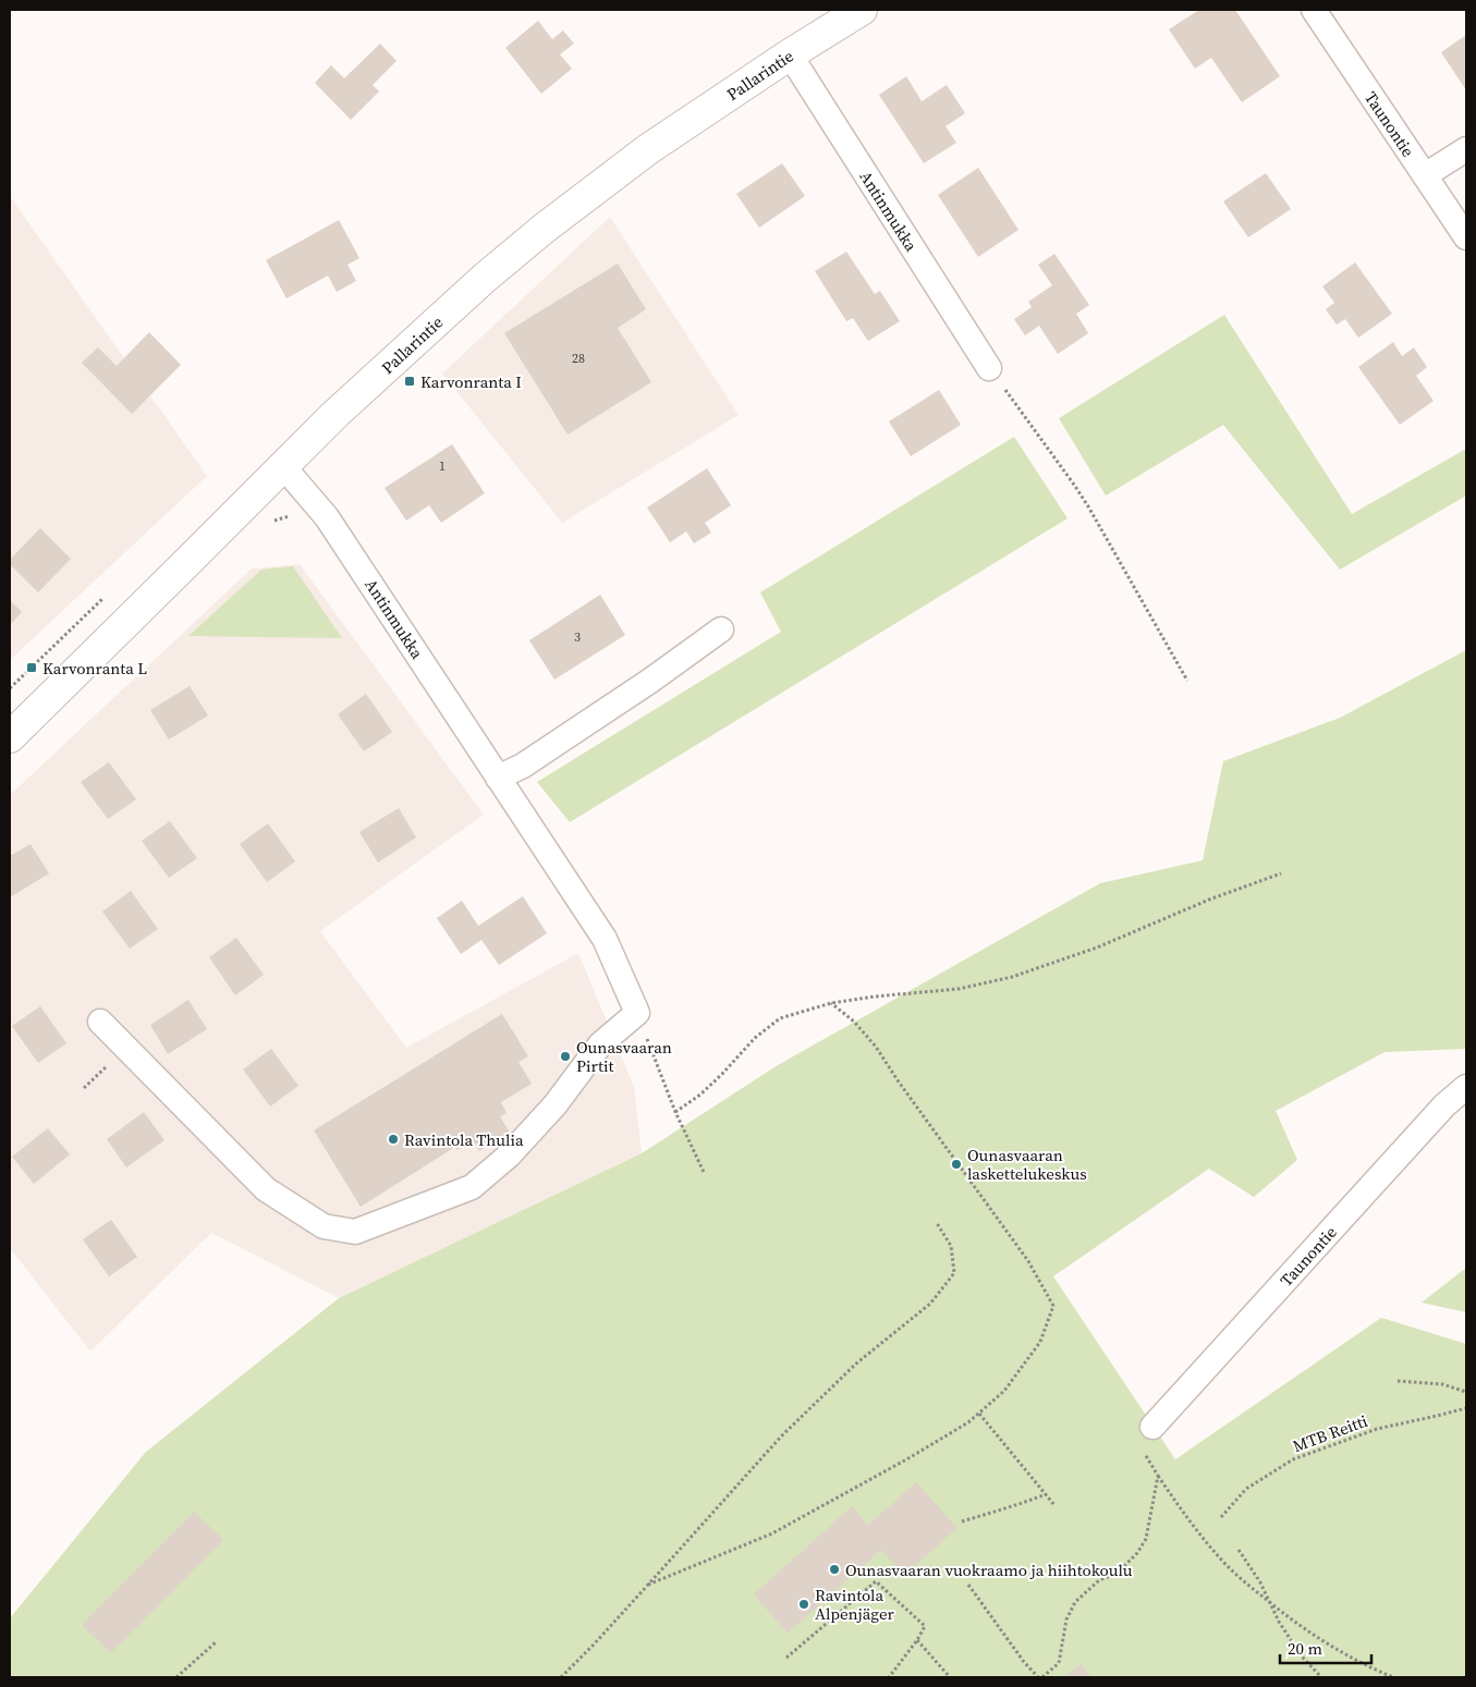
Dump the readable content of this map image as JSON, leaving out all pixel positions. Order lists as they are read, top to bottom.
{
  "streets": {
    "street": ["Pallarintie", "Taunontie", "Antinmukka"],
    "path": ["MTB Reitti"]
  },
  "crossings": [
    ["Pallarintie", "Antinmukka"]
  ],
  "places": {
    "transit": ["Karvonranta I", "Karvonranta L"],
    "other": [
      "Ounasvaaran Pirtit",
      "Ravintola Thulia",
      "Ounasvaaran laskettelukeskus",
      "Ounasvaaran vuokraamo ja hiihtokoulu",
      "Ravintola Alpenjäger"
    ]
  },
  "house_numbers": ["28", "1", "3"],
  "scale_bar": "20 m"
}
